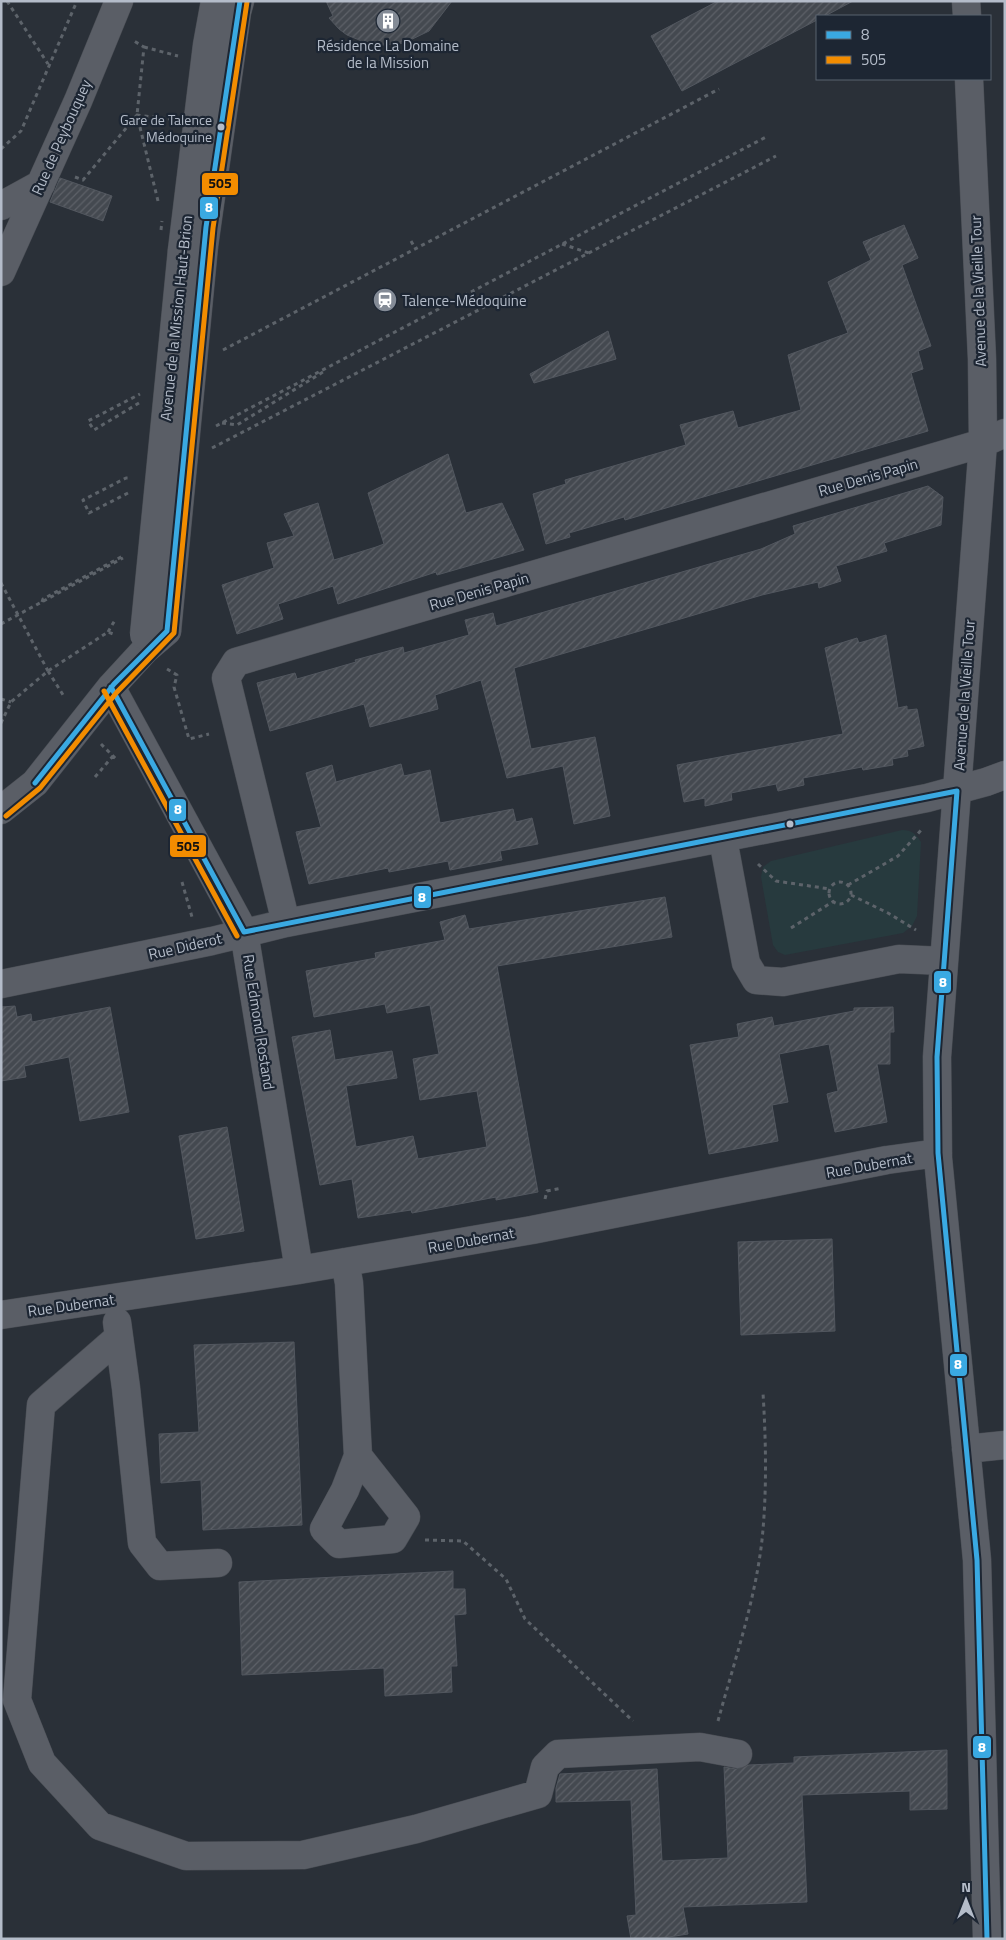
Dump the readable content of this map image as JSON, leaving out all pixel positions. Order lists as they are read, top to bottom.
{
  "streets": {
    "street": [
      "Rue de Peybouquey",
      "Avenue de la Vieille Tour",
      "Avenue de la Mission Haut-Brion",
      "Rue Denis Papin",
      "Rue Diderot",
      "Rue Edmond Rostand",
      "Rue Dubernat"
    ]
  },
  "crossings": [
    ["Avenue de la Vieille Tour", "Rue Denis Papin"],
    ["Avenue de la Vieille Tour", "Rue Diderot"],
    ["Avenue de la Vieille Tour", "Rue Dubernat"],
    ["Avenue de la Mission Haut-Brion", "Rue Edmond Rostand"],
    ["Rue Denis Papin", "Rue Diderot"],
    ["Rue Diderot", "Rue Edmond Rostand"],
    ["Rue Edmond Rostand", "Rue Dubernat"]
  ],
  "places": {
    "building": ["Résidence La Domaine de la Mission"],
    "other": ["Gare de Talence Médoquine"],
    "station": ["Talence-Médoquine"]
  },
  "lines": ["transit line 8", "transit line 505"],
  "legend": ["8", "505"],
  "north": "top"
}
